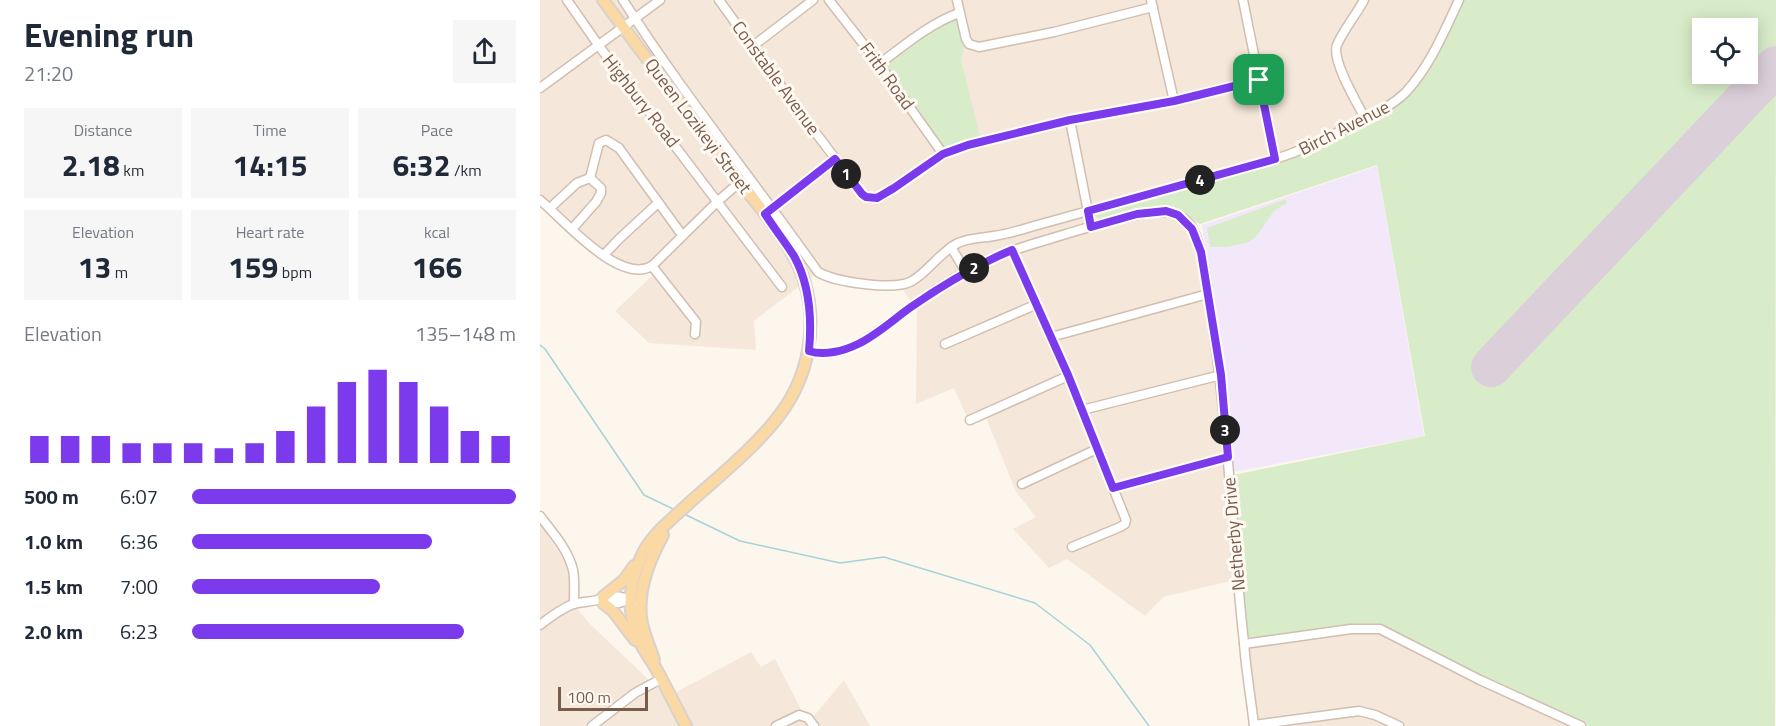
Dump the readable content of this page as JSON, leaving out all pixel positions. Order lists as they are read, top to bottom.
{
  "streets": {
    "main road": ["Queen Lozikeyi Street"],
    "street": [
      "Frith Road",
      "Constable Avenue",
      "Highbury Road",
      "Birch Avenue",
      "Netherby Drive"
    ]
  },
  "crossings": [
    ["Frith Road", "Constable Avenue"],
    ["Queen Lozikeyi Street", "Netherby Drive"]
  ],
  "scale_bar": "100 m",
  "page": {
    "heading": ["Evening run", "21:20"],
    "stats": [
      ["Distance", "2.18 km"],
      ["Time", "14:15"],
      ["Pace", "6:32 /km"],
      ["Elevation", "13 m"],
      ["Heart rate", "159 bpm"],
      ["kcal", "166"]
    ],
    "pins": [
      "1",
      "4",
      "2",
      "3"
    ],
    "chart": ["Elevation", "135–148 m"],
    "list": [
      {
        "name": "500 m",
        "note": "6:07"
      },
      {
        "name": "1.0 km",
        "note": "6:36"
      },
      {
        "name": "1.5 km",
        "note": "7:00"
      },
      {
        "name": "2.0 km",
        "note": "6:23"
      }
    ],
    "scale": "100 m"
  }
}
